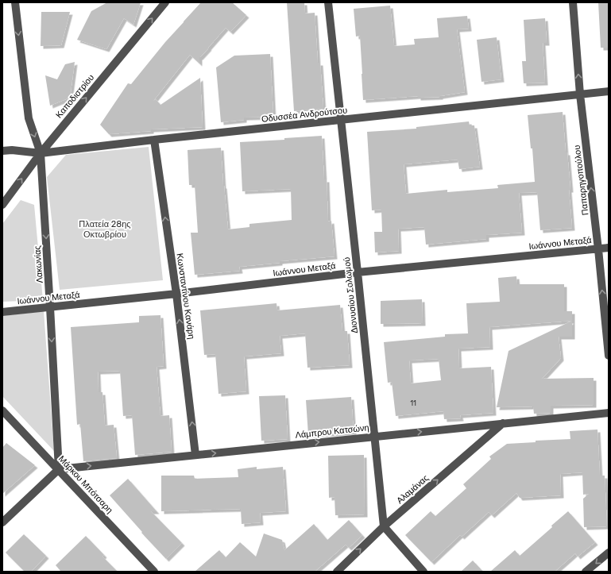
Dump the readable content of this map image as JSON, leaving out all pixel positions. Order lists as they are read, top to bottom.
{
  "streets": {
    "street": [
      "Καποδιστρίου",
      "Οδυσσέα Ανδρούτσου",
      "Παπαρηγοπούλου",
      "Ιωάννου Μεταξά",
      "Λακωνίας",
      "Διονυσίου Σολωμού",
      "Κωνσταντίνου Κανάρη",
      "Λάμπρου Κατσώνη",
      "Μάρκου Μπότσαρη",
      "Αλαμάνας"
    ]
  },
  "crossings": [
    ["Καποδιστρίου", "Οδυσσέα Ανδρούτσου"],
    ["Καποδιστρίου", "Λακωνίας"],
    ["Οδυσσέα Ανδρούτσου", "Παπαρηγοπούλου"],
    ["Οδυσσέα Ανδρούτσου", "Λακωνίας"],
    ["Οδυσσέα Ανδρούτσου", "Διονυσίου Σολωμού"],
    ["Οδυσσέα Ανδρούτσου", "Κωνσταντίνου Κανάρη"],
    ["Παπαρηγοπούλου", "Ιωάννου Μεταξά"],
    ["Ιωάννου Μεταξά", "Λακωνίας"],
    ["Ιωάννου Μεταξά", "Διονυσίου Σολωμού"],
    ["Ιωάννου Μεταξά", "Κωνσταντίνου Κανάρη"],
    ["Λακωνίας", "Λάμπρου Κατσώνη"],
    ["Λακωνίας", "Μάρκου Μπότσαρη"],
    ["Διονυσίου Σολωμού", "Λάμπρου Κατσώνη"],
    ["Διονυσίου Σολωμού", "Αλαμάνας"],
    ["Κωνσταντίνου Κανάρη", "Λάμπρου Κατσώνη"],
    ["Λάμπρου Κατσώνη", "Μάρκου Μπότσαρη"],
    ["Λάμπρου Κατσώνη", "Αλαμάνας"]
  ],
  "one_way": [
    "Καποδιστρίου",
    "Παπαρηγοπούλου",
    "Λακωνίας",
    "Κωνσταντίνου Κανάρη",
    "Λάμπρου Κατσώνη",
    "Αλαμάνας"
  ],
  "parks": ["Πλατεία 28ης Οκτωβρίου"],
  "house_numbers": ["11"]
}
